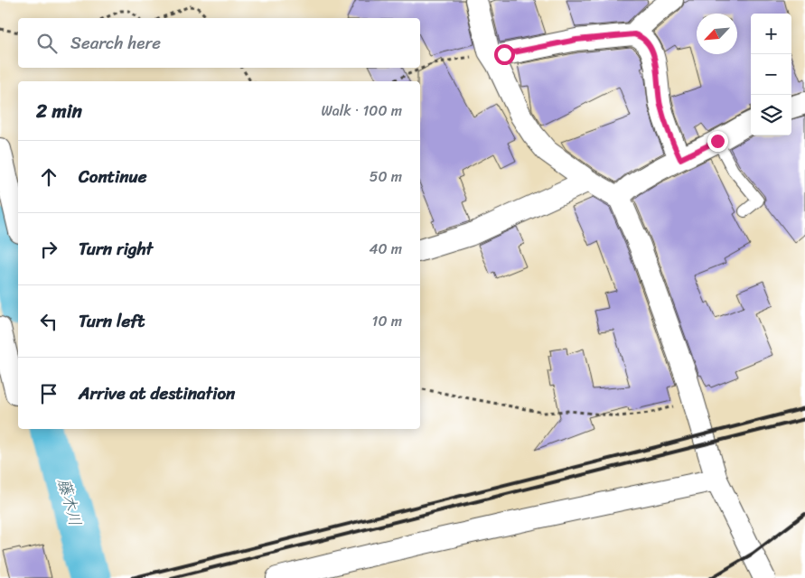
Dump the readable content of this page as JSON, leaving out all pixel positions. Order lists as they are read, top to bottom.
{
  "water": ["藤木川"],
  "north": "bottom left",
  "page": {
    "map_buttons": ["+", "−"],
    "search": "Search here",
    "heading": ["2 min", "Walk · 100 m"],
    "list": [
      ["Continue", "50 m"],
      ["Turn right", "40 m"],
      ["Turn left", "10 m"],
      "Arrive at destination"
    ]
  }
}
